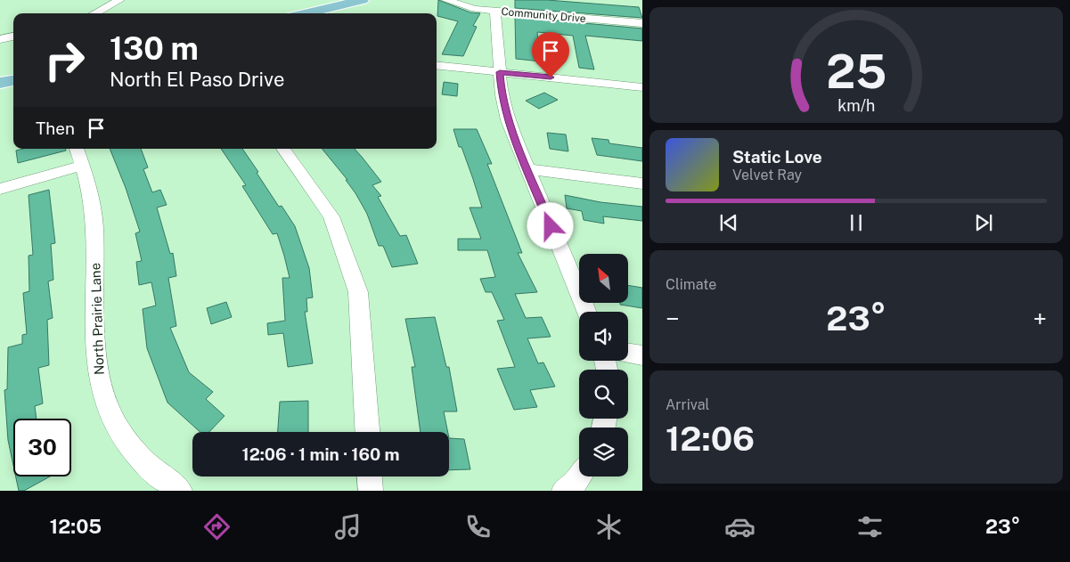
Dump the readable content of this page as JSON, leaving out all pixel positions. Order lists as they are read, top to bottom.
{
  "streets": {
    "street": ["Community Drive", "North Prairie Lane"]
  },
  "north": "top left",
  "page": {
    "turn": ["130 m", "North El Paso Drive"],
    "then": "Then",
    "song": ["Static Love", "Velvet Ray"],
    "tile": [
      "Climate",
      ["Arrival", "12:06"]
    ],
    "heat": ["−", "23°", "+"],
    "limit": "30",
    "trip": "12:06 · 1 min · 160 m",
    "tabs": ["12:05", "23°"],
    "gauge": ["25", "km/h"]
  }
}
